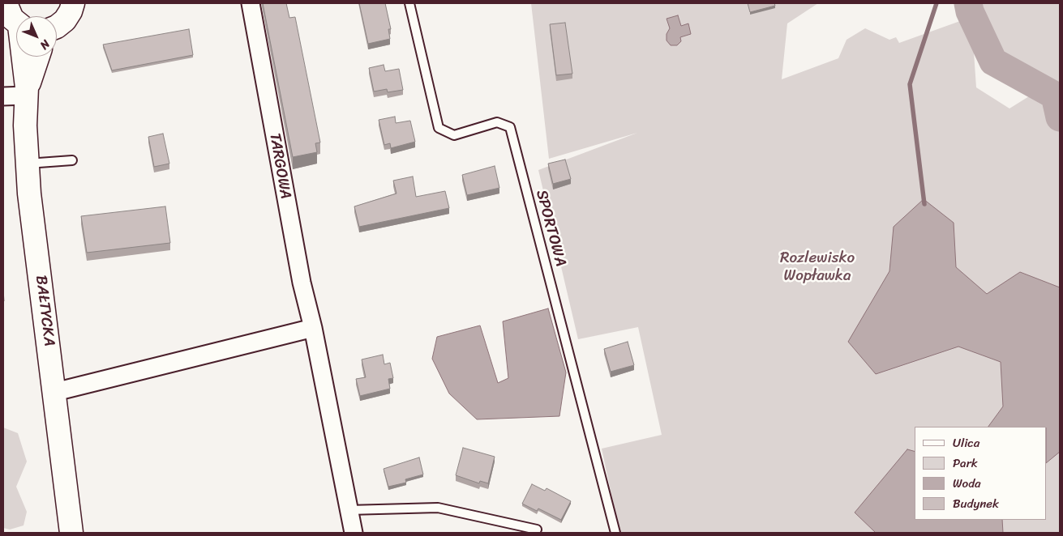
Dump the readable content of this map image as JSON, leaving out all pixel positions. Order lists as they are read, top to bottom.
{
  "streets": {
    "main road": ["BAŁTYCKA"],
    "street": ["TARGOWA"],
    "lane": ["SPORTOWA"]
  },
  "parks": ["Rozlewisko Wopławka"],
  "legend": [
    "Ulica",
    "Park",
    "Woda",
    "Budynek"
  ],
  "north": "bottom right"
}
